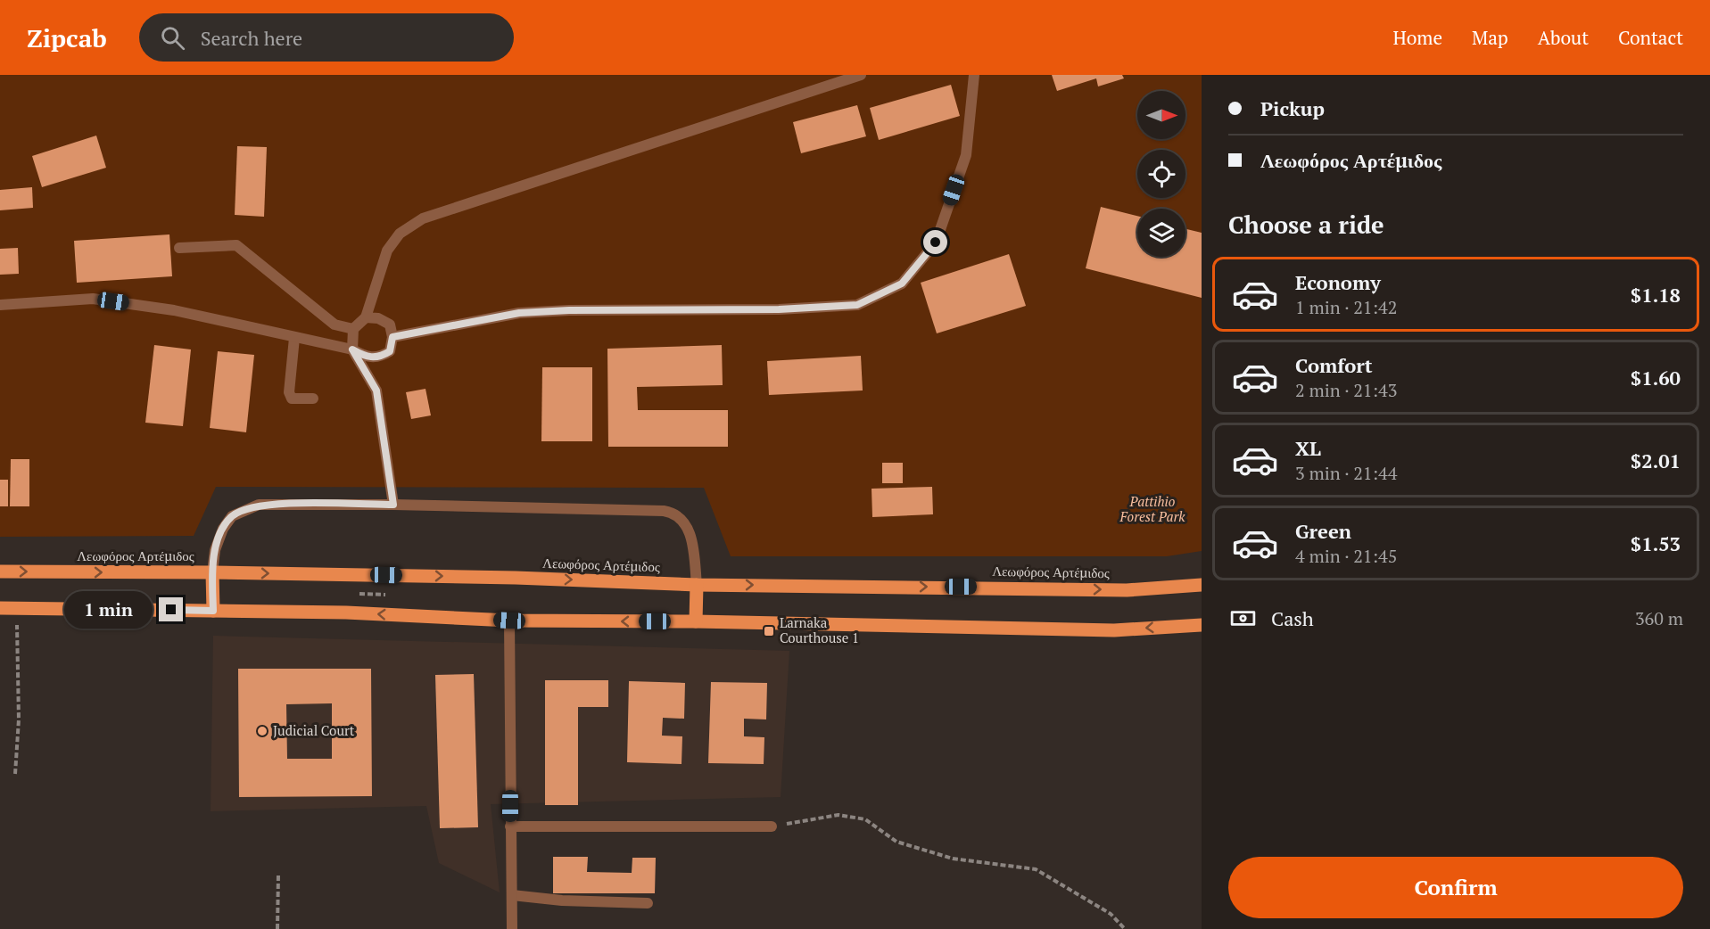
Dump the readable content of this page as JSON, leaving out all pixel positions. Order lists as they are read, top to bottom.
{
  "streets": {
    "main road": ["Λεωφόρος Αρτέμιδος"]
  },
  "parks": ["Pattihio Forest Park"],
  "places": {
    "transit": ["Larnaka Courthouse 1"],
    "other": ["Judicial Court"]
  },
  "north": "right",
  "page": {
    "header": "Zipcab",
    "search": "Search here",
    "nav": [
      "Home",
      "Map",
      "About",
      "Contact"
    ],
    "banner": ["Pickup", "Λεωφόρος Αρτέμιδος"],
    "heading": "Choose a ride",
    "list": [
      {
        "name": "Economy",
        "note": "1 min · 21:42",
        "value": "$1.18"
      },
      {
        "name": "Comfort",
        "note": "2 min · 21:43",
        "value": "$1.60"
      },
      {
        "name": "XL",
        "note": "3 min · 21:44",
        "value": "$2.01"
      },
      {
        "name": "Green",
        "note": "4 min · 21:45",
        "value": "$1.53"
      }
    ],
    "pay": ["Cash", "360 m"],
    "bubble": "1 min",
    "buttons": "Confirm"
  }
}
